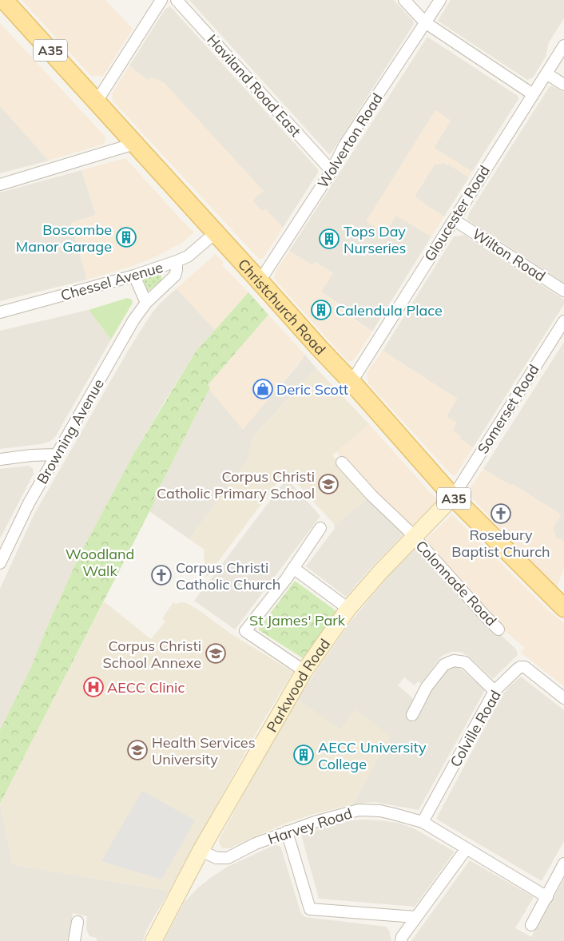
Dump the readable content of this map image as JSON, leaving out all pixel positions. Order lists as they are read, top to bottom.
{
  "streets": {
    "main road": ["A35", "Christchurch Road", "Parkwood Road"],
    "street": [
      "Haviland Road East",
      "Wolverton Road",
      "Gloucester Road",
      "Wilton Road",
      "Chessel Avenue",
      "Somerset Road",
      "Browning Avenue",
      "Colonnade Road",
      "Colville Road",
      "Harvey Road"
    ]
  },
  "crossings": [
    ["Haviland Road East", "Wolverton Road"],
    ["Wolverton Road", "Christchurch Road"],
    ["Gloucester Road", "Wilton Road"],
    ["Gloucester Road", "Christchurch Road"],
    ["Chessel Avenue", "Christchurch Road"],
    ["Chessel Avenue", "Browning Avenue"],
    ["Christchurch Road", "Somerset Road"],
    ["Christchurch Road", "Parkwood Road"],
    ["Somerset Road", "Parkwood Road"],
    ["Colonnade Road", "Parkwood Road"],
    ["Parkwood Road", "Harvey Road"],
    ["Colville Road", "Harvey Road"]
  ],
  "parks": ["Woodland Walk", "St James' Park"],
  "places": {
    "building": [
      "Boscombe Manor Garage",
      "Tops Day Nurseries",
      "Calendula Place",
      "AECC University College"
    ],
    "shop": ["Deric Scott"],
    "school or university": ["Corpus Christi Catholic Primary School", "Corpus Christi School Annexe", "Health Services University"],
    "church": ["Rosebury Baptist Church", "Corpus Christi Catholic Church"],
    "hospital": ["AECC Clinic"]
  }
}
